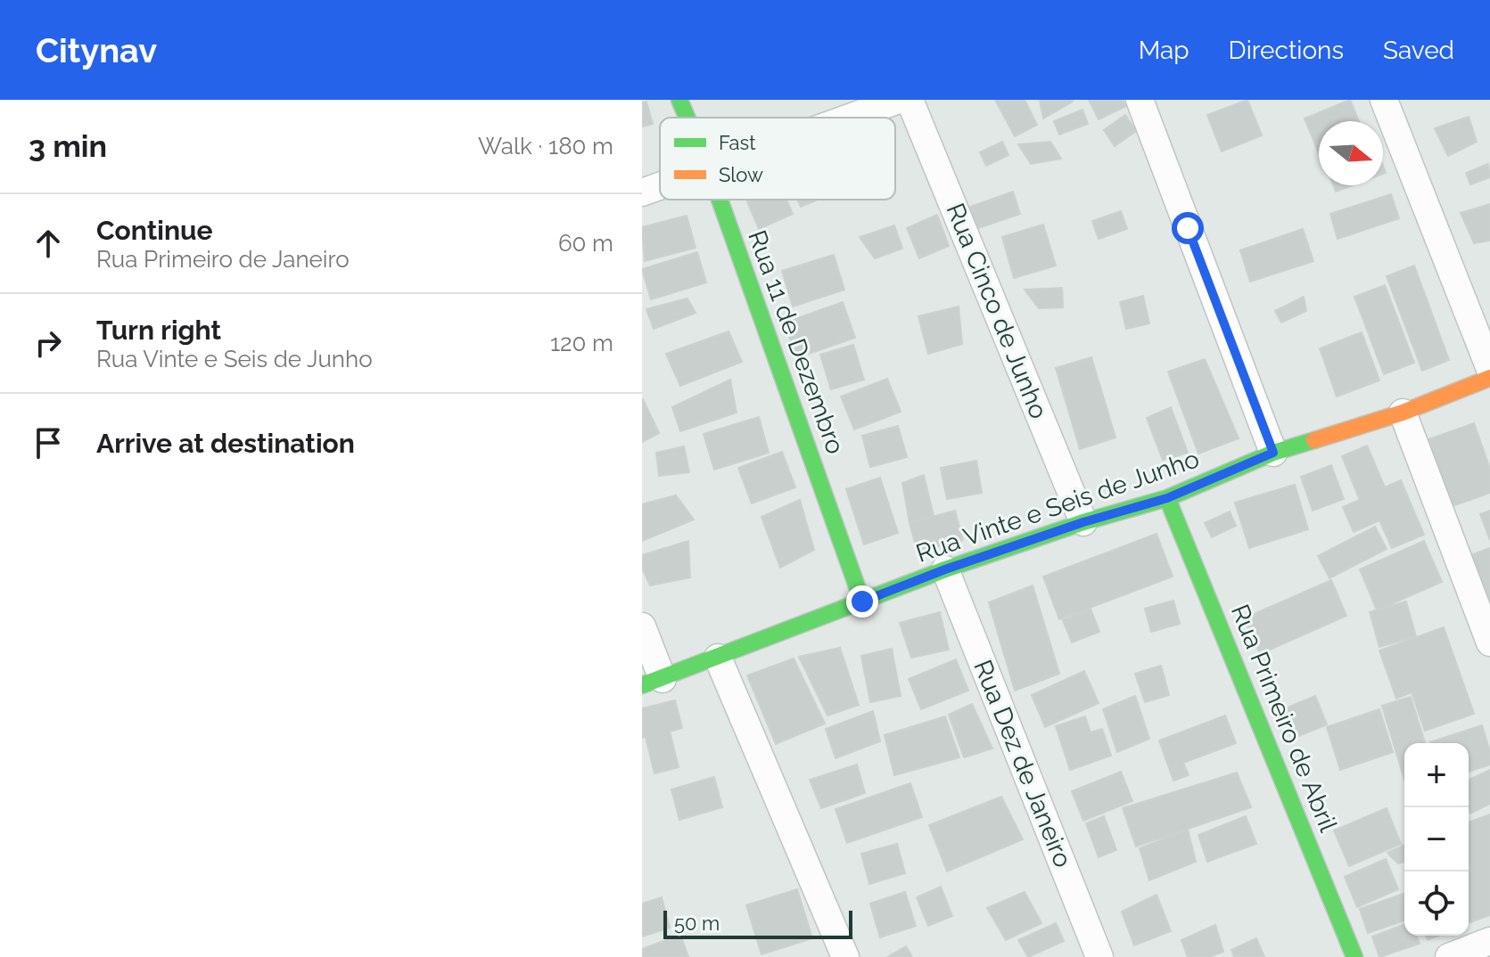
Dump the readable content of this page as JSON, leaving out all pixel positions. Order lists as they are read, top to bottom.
{
  "streets": {
    "street": [
      "Rua Cinco de Junho",
      "Rua 11 de Dezembro",
      "Rua Vinte e Seis de Junho",
      "Rua Primeiro de Abril",
      "Rua Dez de Janeiro"
    ]
  },
  "crossings": [
    ["Rua Cinco de Junho", "Rua Vinte e Seis de Junho"],
    ["Rua 11 de Dezembro", "Rua Vinte e Seis de Junho"],
    ["Rua Vinte e Seis de Junho", "Rua Primeiro de Abril"],
    ["Rua Vinte e Seis de Junho", "Rua Dez de Janeiro"]
  ],
  "legend": ["Fast", "Slow"],
  "scale_bar": "50 m",
  "north": "right",
  "page": {
    "header": "Citynav",
    "nav": ["Map", "Directions", "Saved"],
    "heading": ["3 min", "Walk · 180 m"],
    "list": [
      ["Continue", "Rua Primeiro de Janeiro", "60 m"],
      ["Turn right", "Rua Vinte e Seis de Junho", "120 m"],
      "Arrive at destination"
    ],
    "map_buttons": ["+", "−"],
    "scale": "50 m"
  }
}
